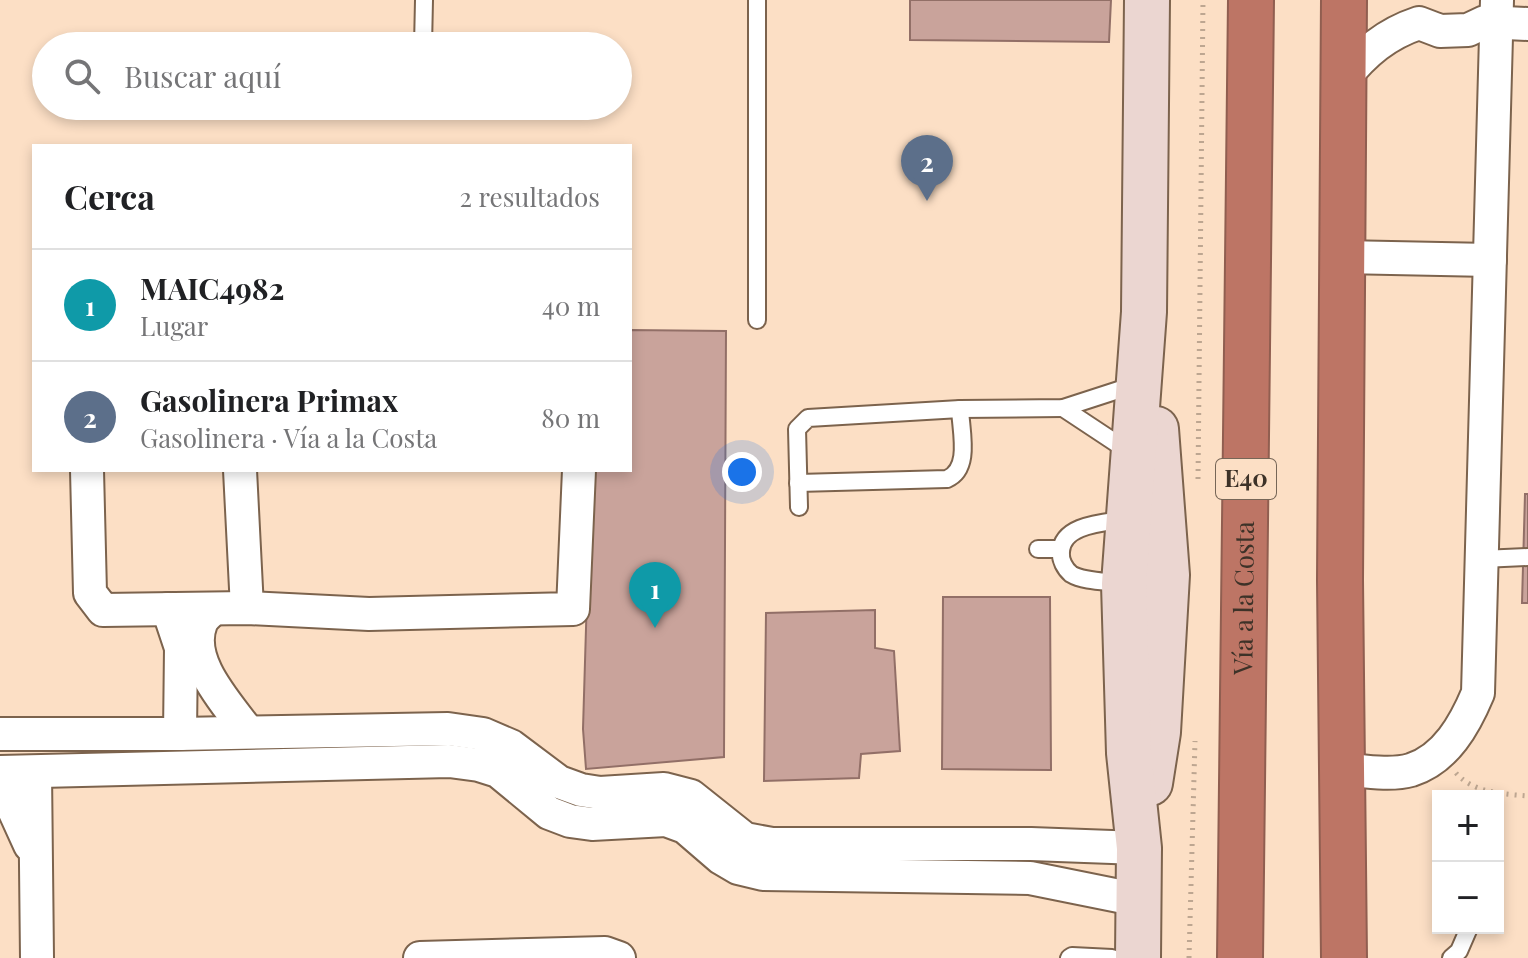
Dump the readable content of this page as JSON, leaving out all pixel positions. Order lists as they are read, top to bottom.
{
  "streets": {
    "highway": ["E40", "Vía a la Costa"]
  },
  "page": {
    "search": "Buscar aquí",
    "pins": ["2", "1"],
    "heading": ["Cerca", "2 resultados"],
    "list": [
      {
        "mark": "1",
        "name": "MAIC4982",
        "note": "Lugar",
        "value": "40 m"
      },
      {
        "mark": "2",
        "name": "Gasolinera Primax",
        "note": "Gasolinera · Vía a la Costa",
        "value": "80 m"
      }
    ],
    "map_buttons": ["+", "−"]
  }
}
